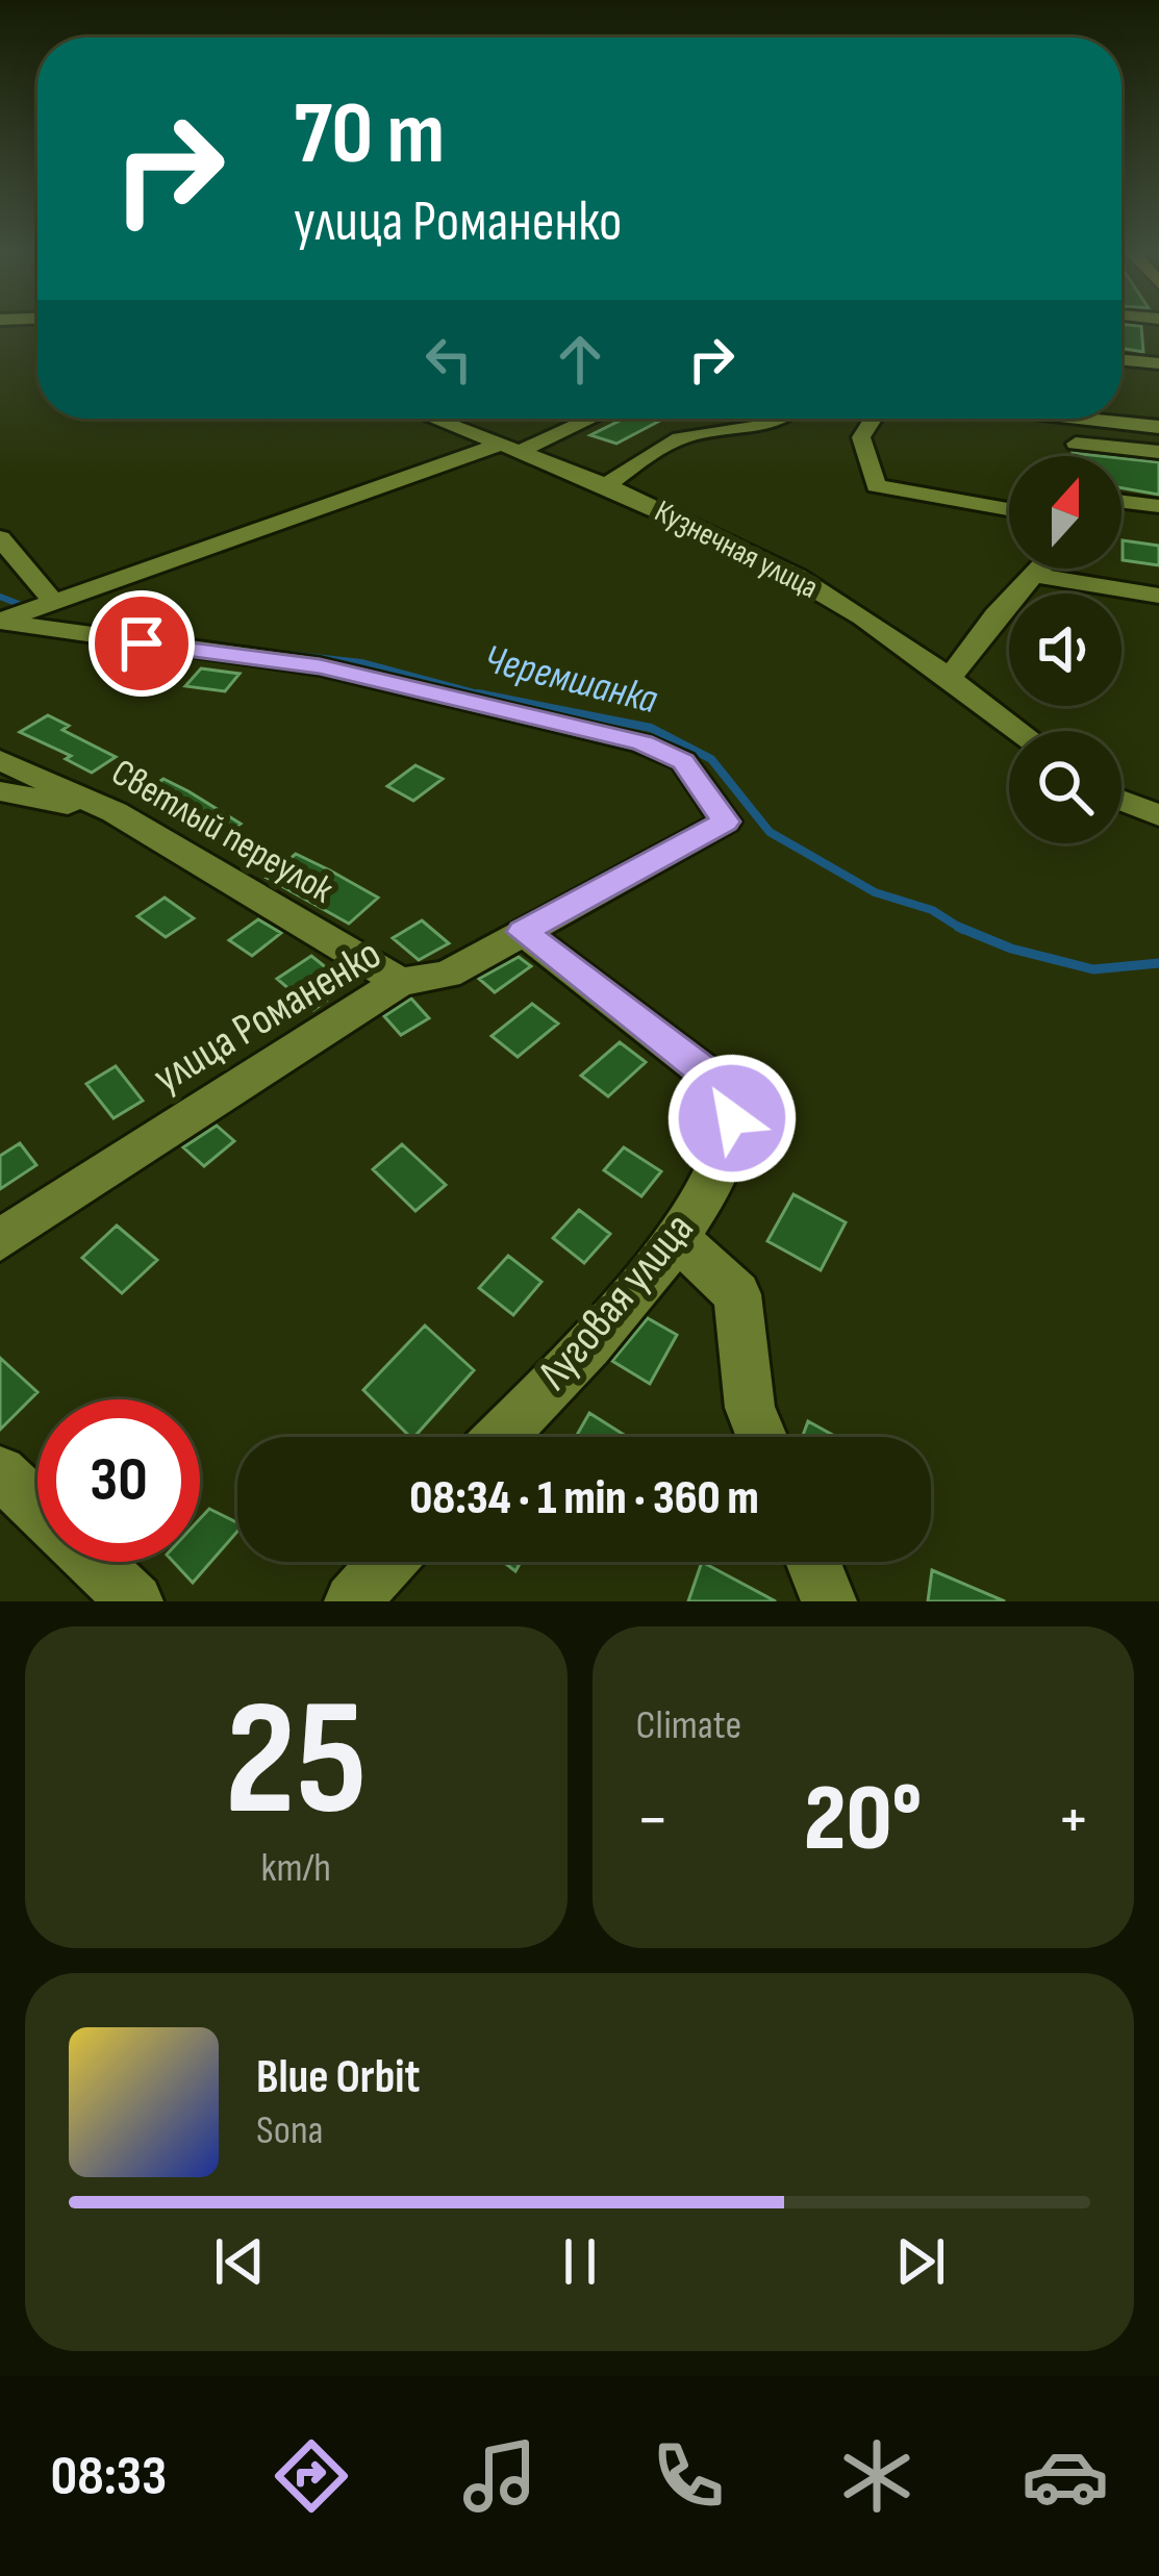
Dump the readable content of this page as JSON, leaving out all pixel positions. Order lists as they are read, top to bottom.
{
  "streets": {
    "street": [
      "Кузнечная улица",
      "Светлый переулок",
      "улица Романенко",
      "Луговая улица"
    ]
  },
  "crossings": [
    ["Светлый переулок", "улица Романенко"],
    ["улица Романенко", "Луговая улица"]
  ],
  "water": ["Черемшанка"],
  "north": "top",
  "page": {
    "turn": ["70 m", "улица Романенко"],
    "limit": "30",
    "trip": "08:34 · 1 min · 360 m",
    "tile": [
      ["25", "km/h"],
      "Climate"
    ],
    "heat": ["−", "20°", "+"],
    "song": ["Blue Orbit", "Sona"],
    "tabs": "08:33"
  }
}
